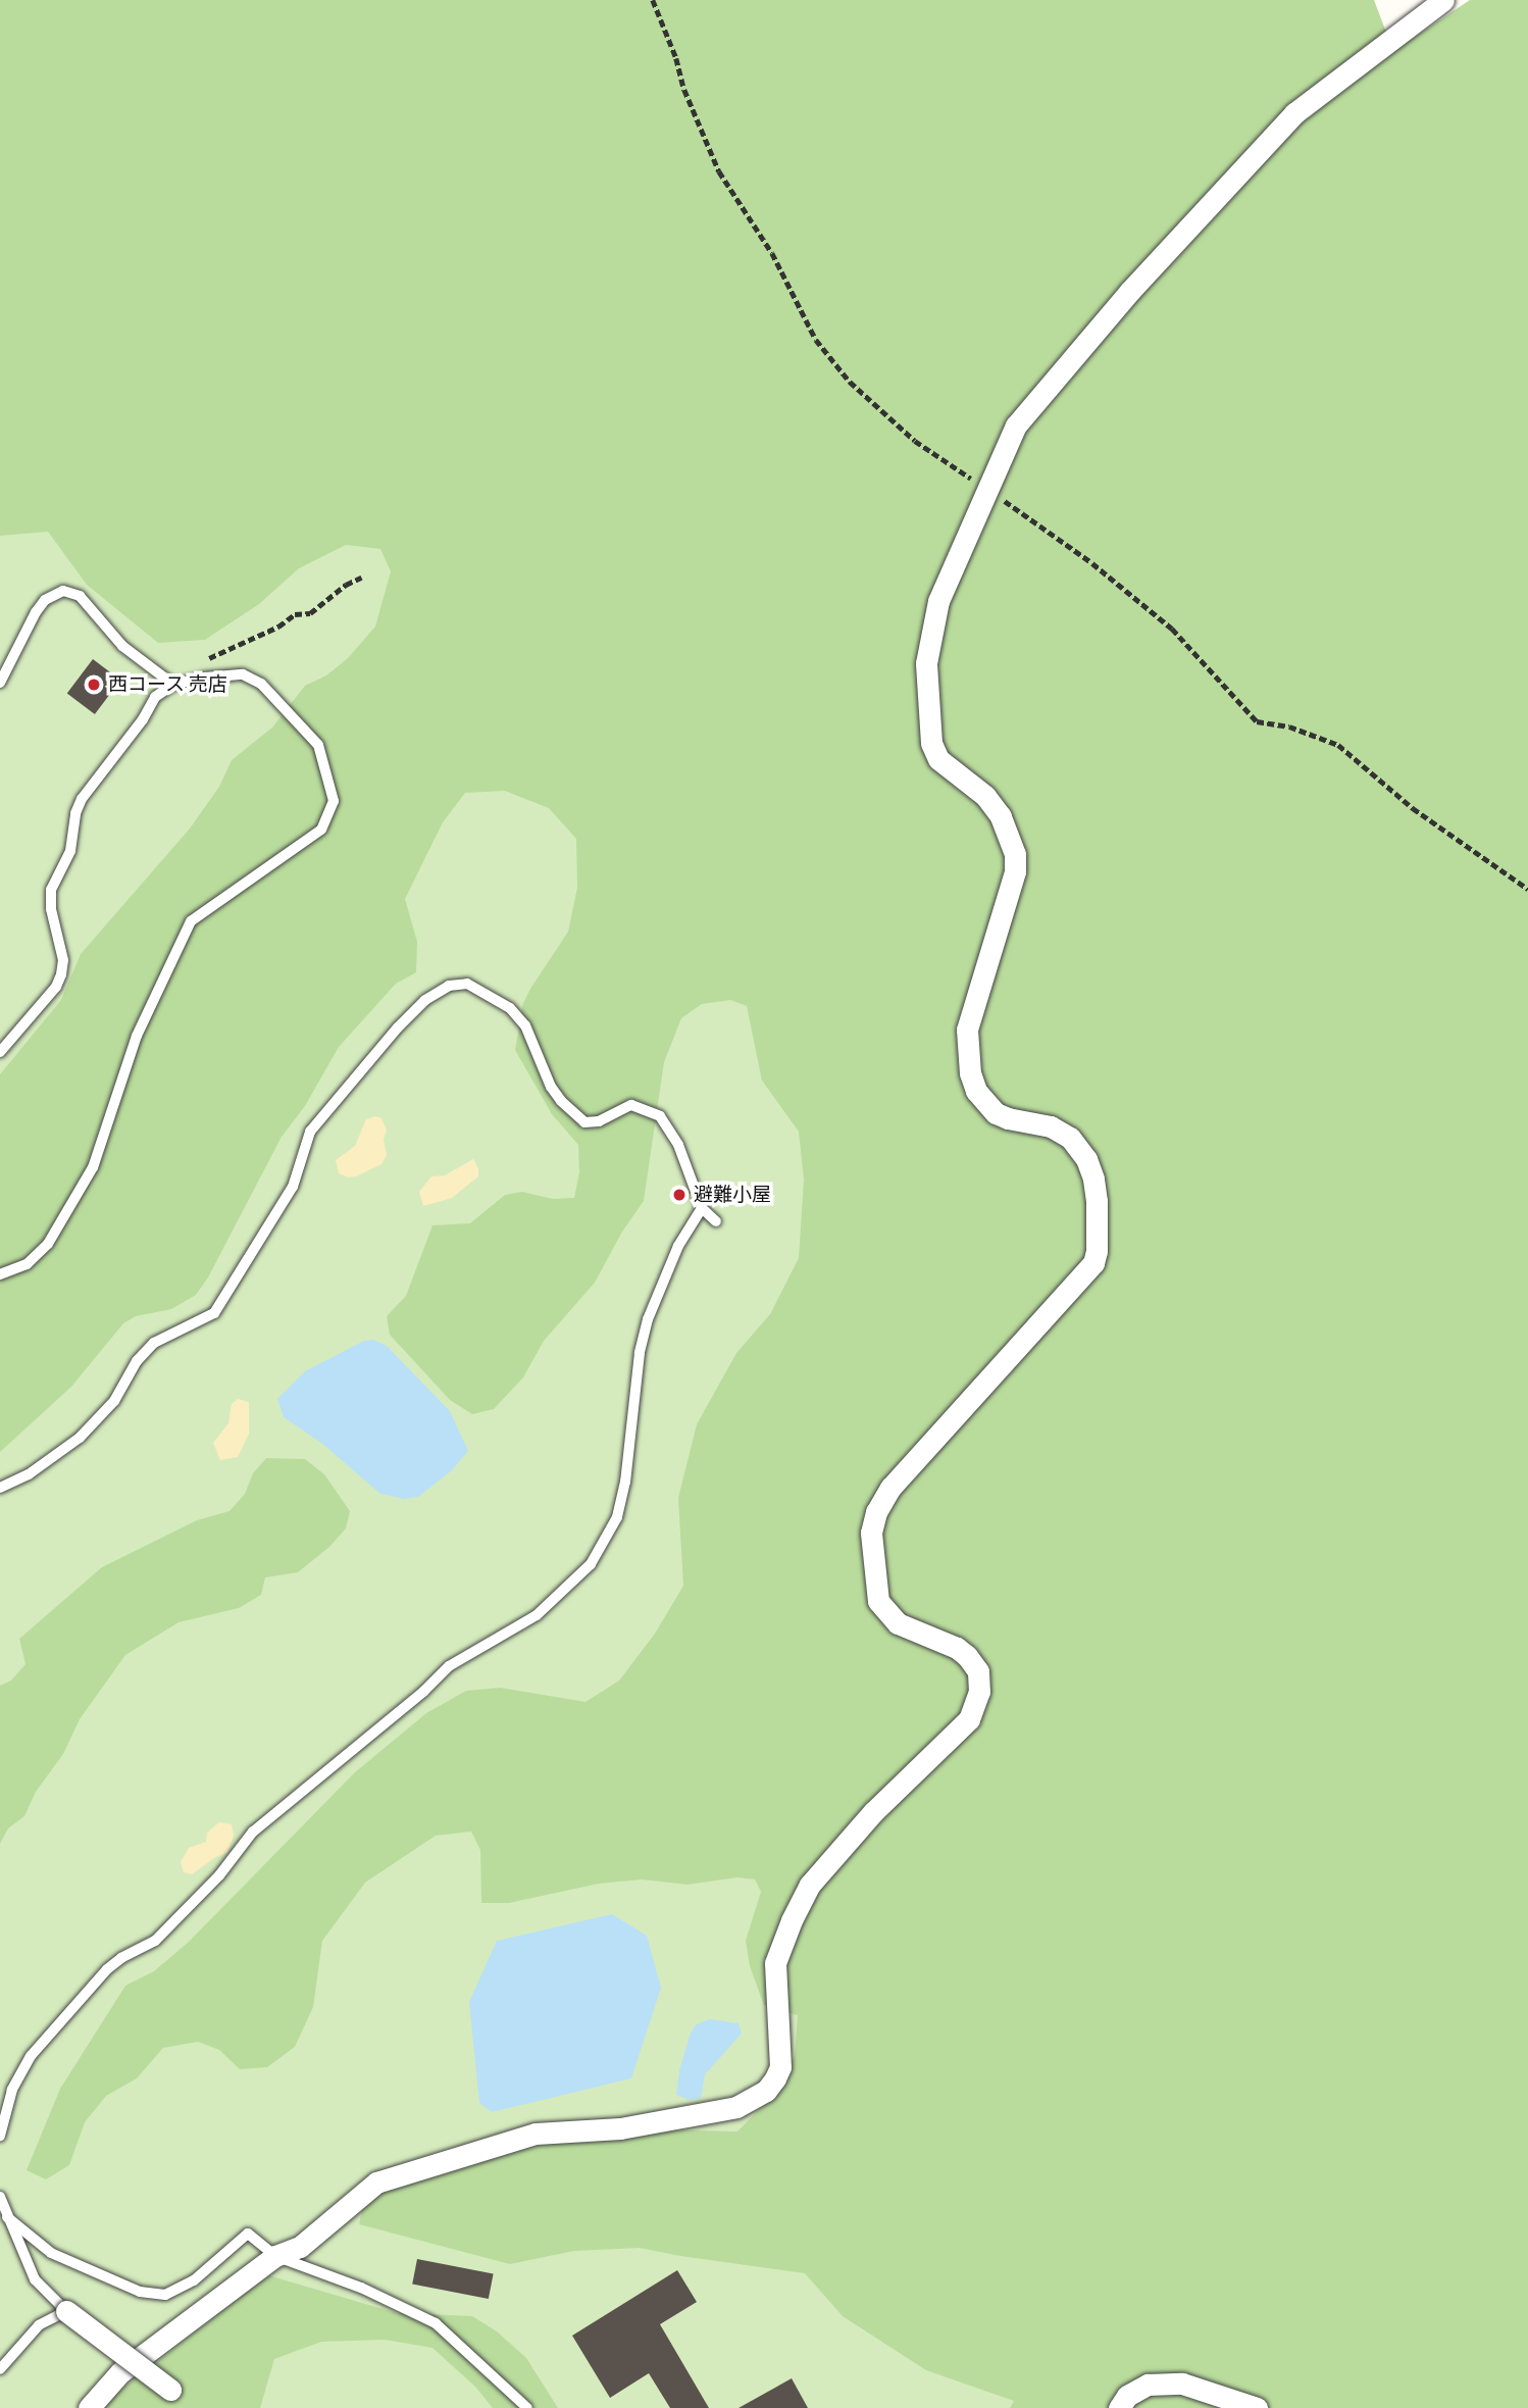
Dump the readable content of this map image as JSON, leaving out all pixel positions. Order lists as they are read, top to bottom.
{
  "places": ["西コース 売店", "避難小屋"]
}
